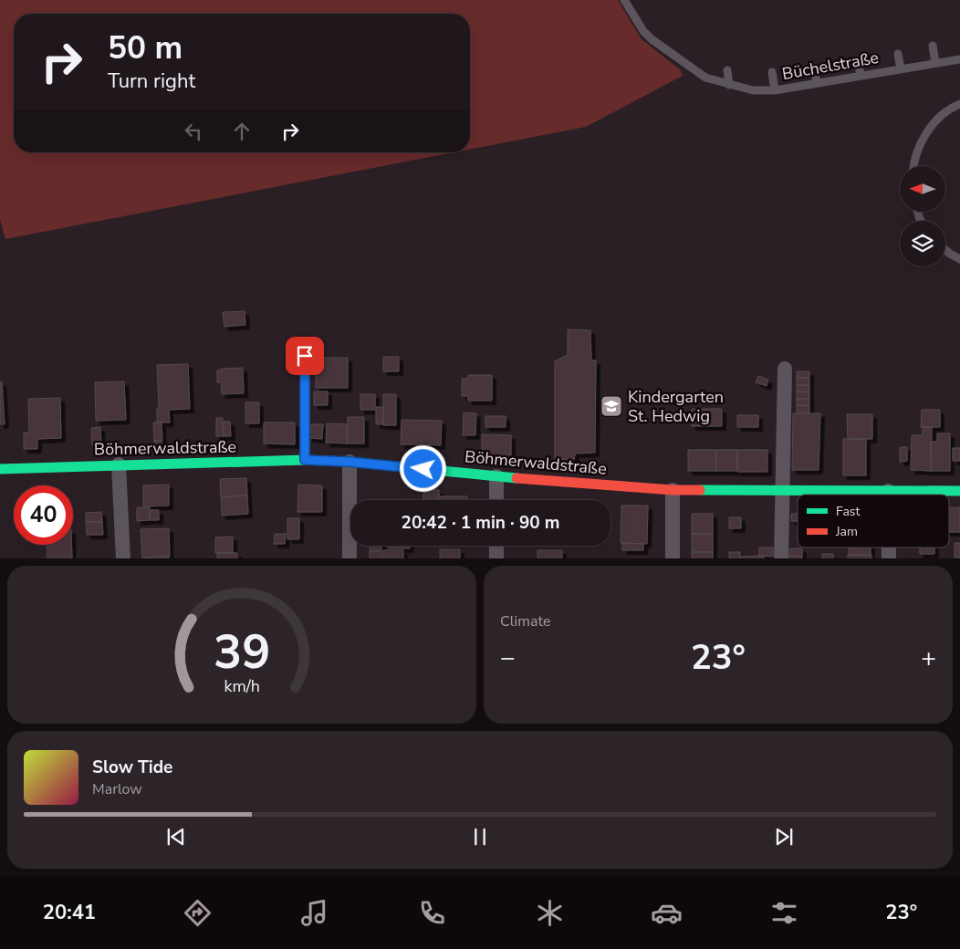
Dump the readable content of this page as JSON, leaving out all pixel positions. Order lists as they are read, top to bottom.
{
  "streets": {
    "street": ["Böhmerwaldstraße"],
    "lane": ["Büchelstraße"]
  },
  "places": {
    "school or university": ["Kindergarten St. Hedwig"]
  },
  "legend": ["Fast", "Jam"],
  "north": "left",
  "page": {
    "turn": ["50 m", "Turn right"],
    "limit": "40",
    "trip": "20:42 · 1 min · 90 m",
    "tile": "Climate",
    "heat": ["−", "23°", "+"],
    "song": ["Slow Tide", "Marlow"],
    "tabs": ["20:41", "23°"],
    "gauge": ["39", "km/h"]
  }
}
